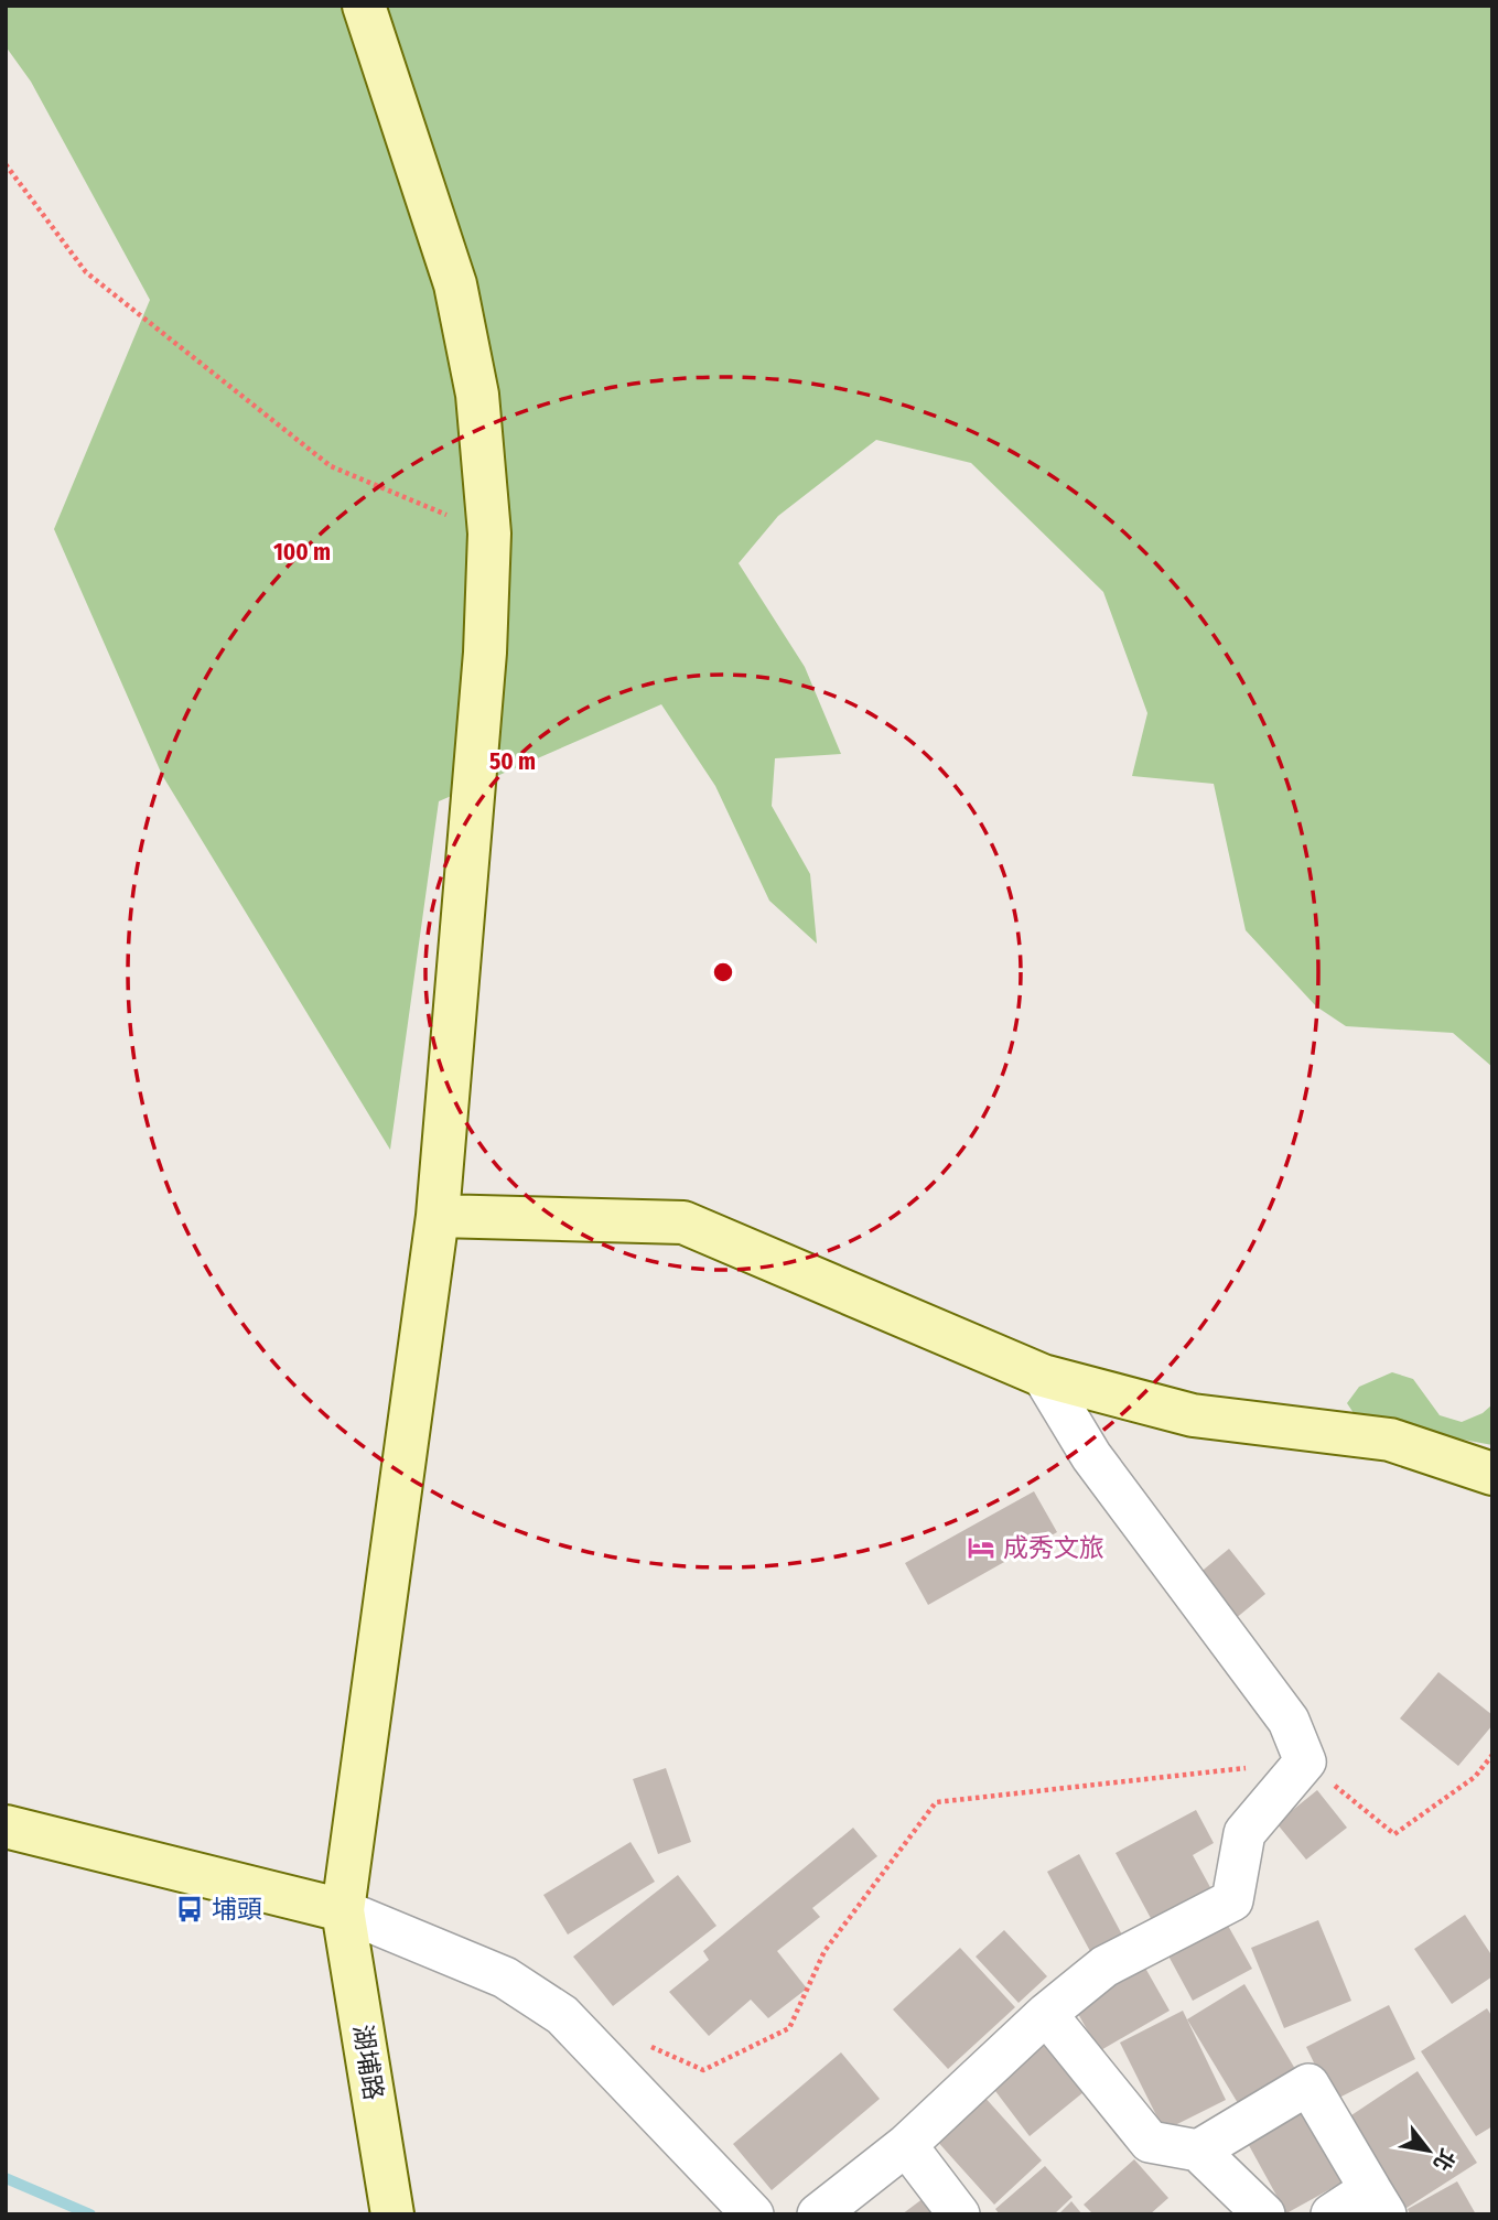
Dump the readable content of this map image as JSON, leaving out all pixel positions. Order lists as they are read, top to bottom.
{
  "streets": {
    "street": ["湖埔路"]
  },
  "places": {
    "hotel": ["成秀文旅"],
    "bus stop": ["埔頭"]
  },
  "north": "bottom right",
  "rings": ["100 m", "50 m"]
}
